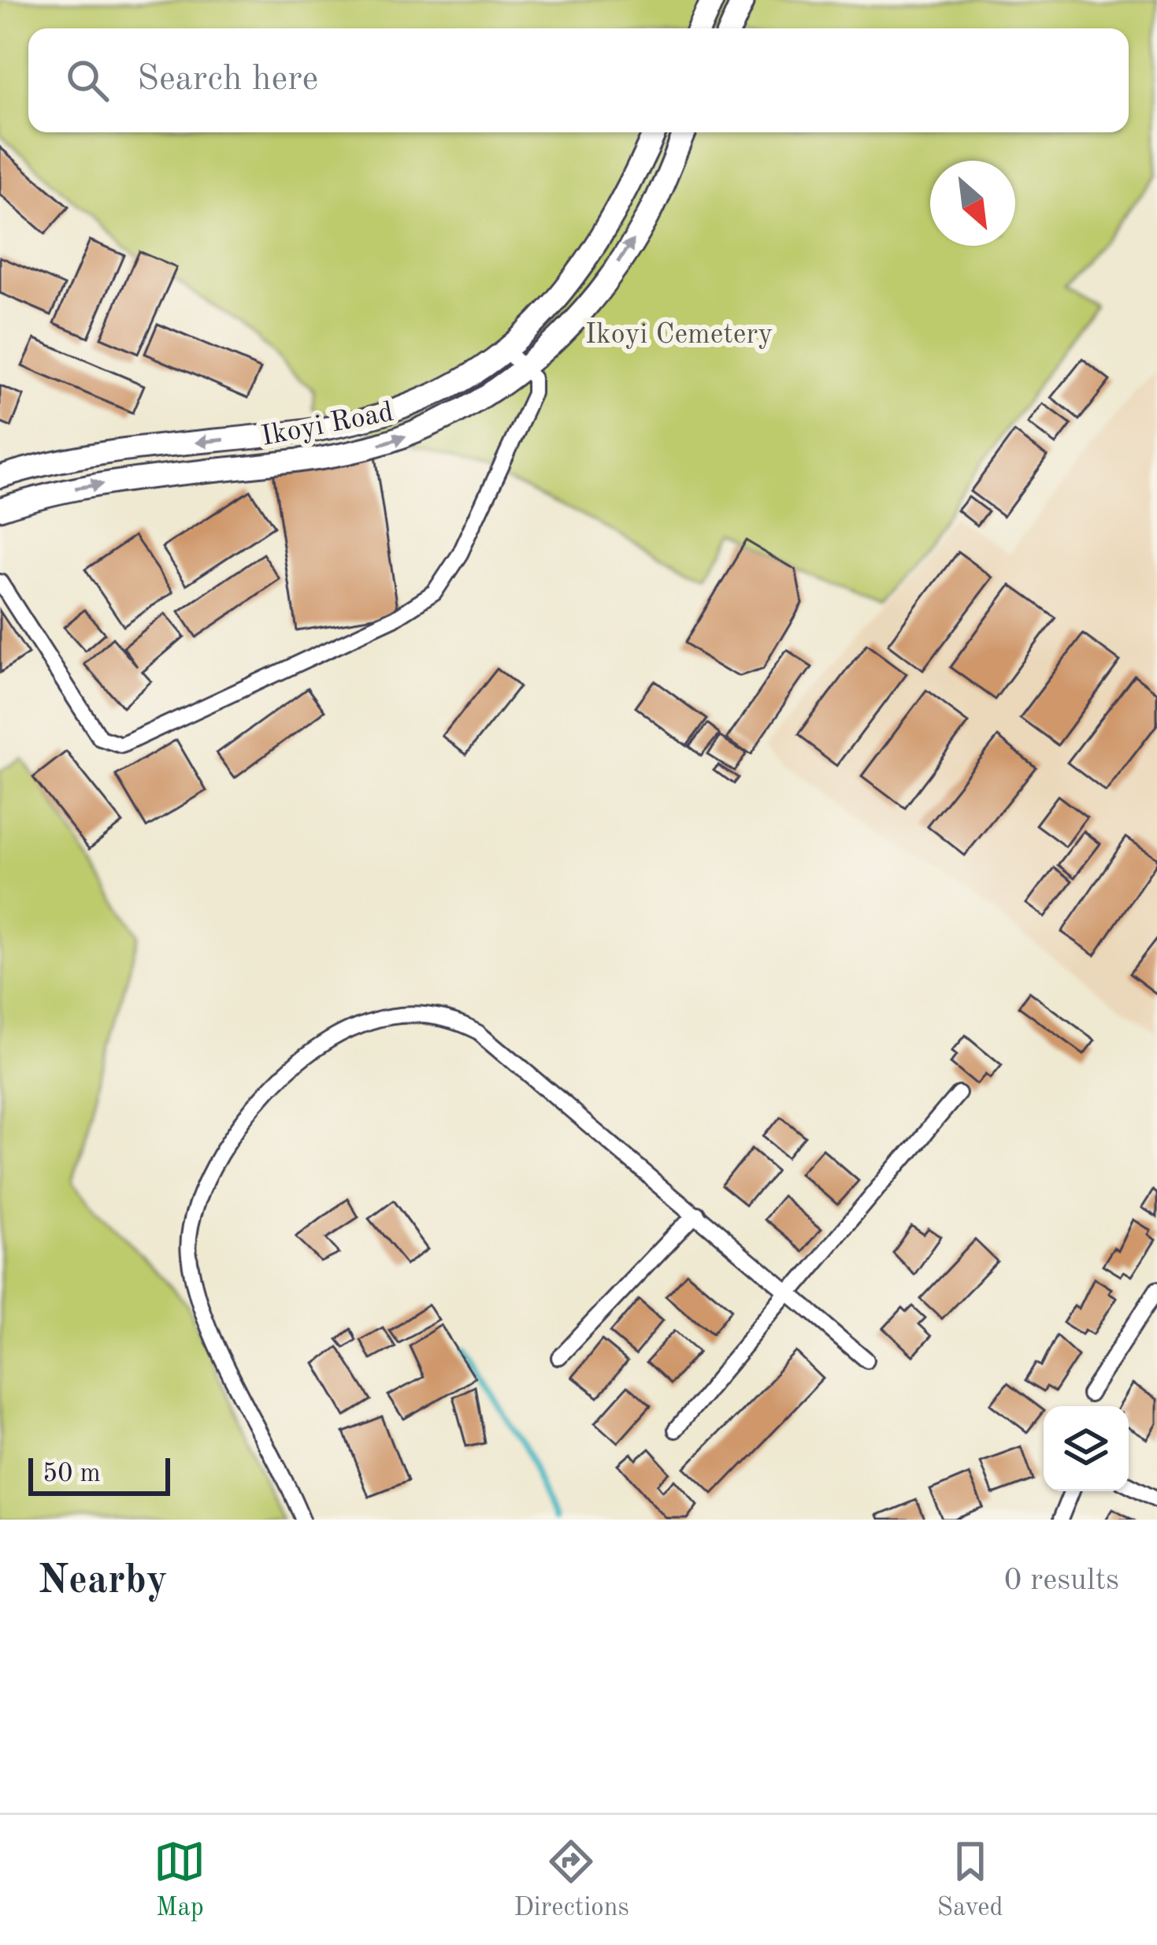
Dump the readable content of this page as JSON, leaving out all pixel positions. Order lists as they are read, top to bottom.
{
  "streets": {
    "main road": ["Ikoyi Road"]
  },
  "parks": ["Ikoyi Cemetery"],
  "scale_bar": "50 m",
  "north": "bottom right",
  "page": {
    "search": "Search here",
    "scale": "50 m",
    "heading": ["Nearby", "0 results"],
    "nav": ["Map", "Directions", "Saved"]
  }
}
